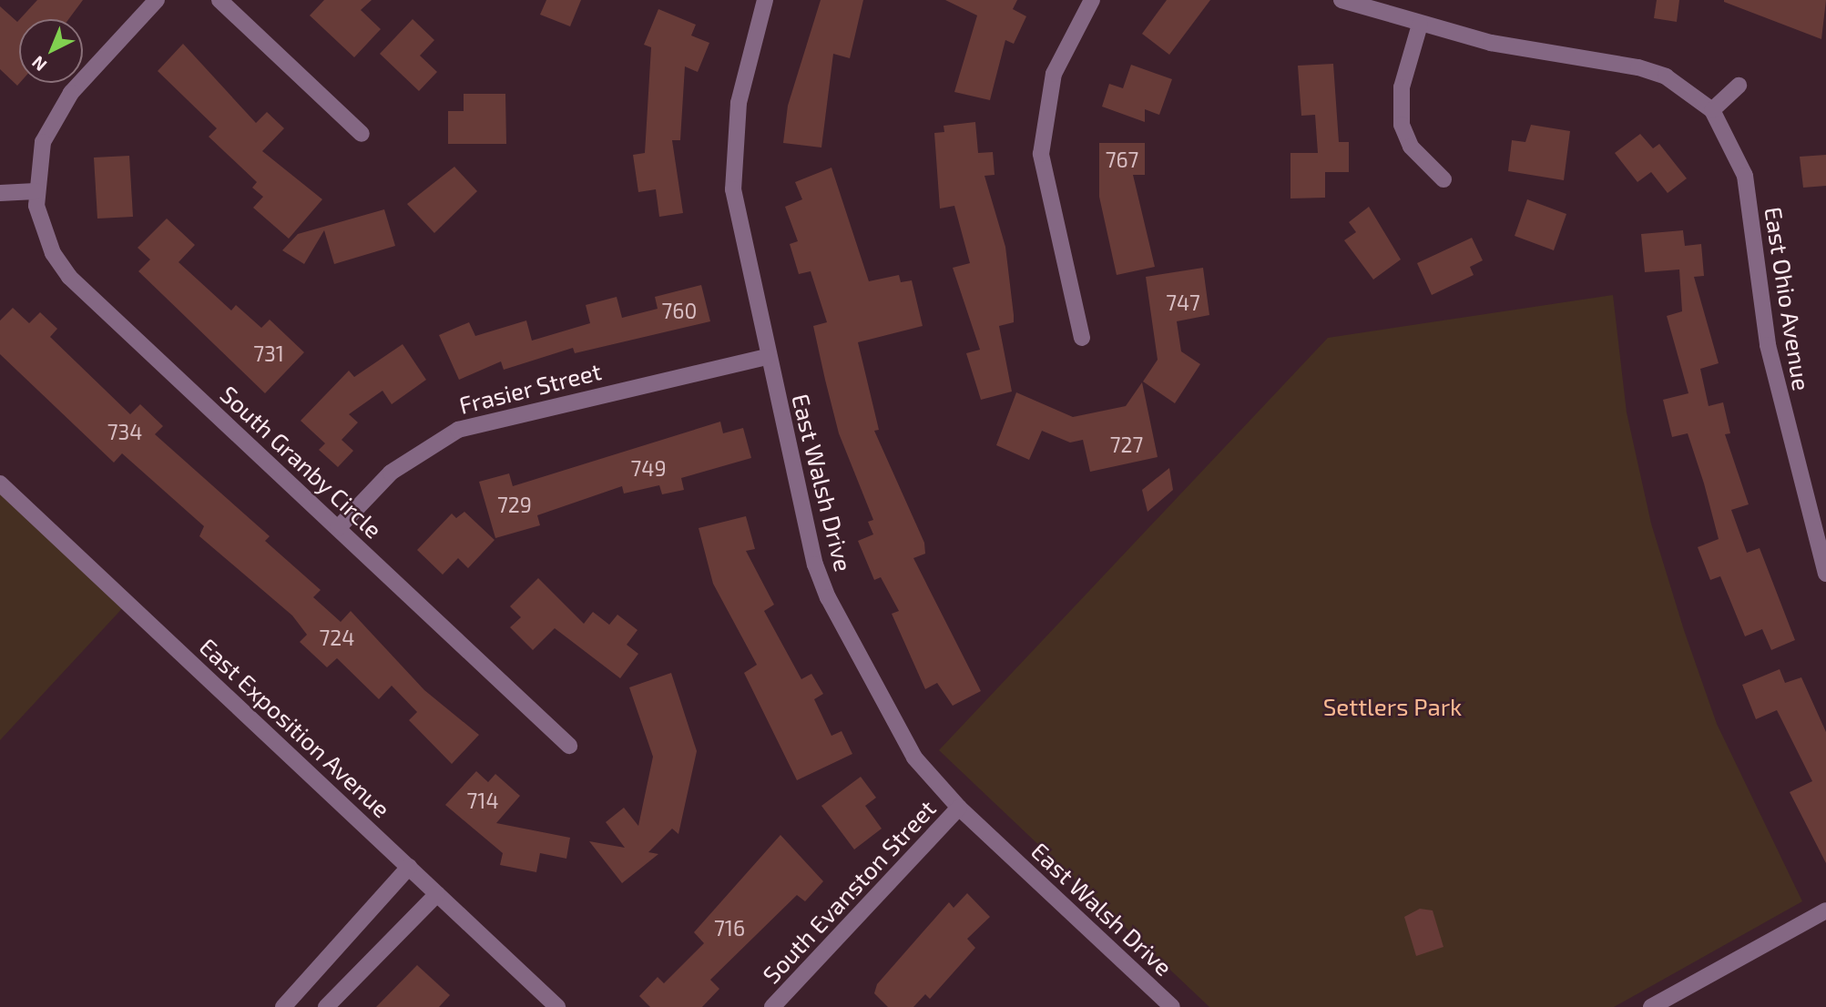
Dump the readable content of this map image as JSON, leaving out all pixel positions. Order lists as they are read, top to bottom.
{
  "streets": {
    "street": [
      "East Ohio Avenue",
      "Frasier Street",
      "South Granby Circle",
      "East Walsh Drive",
      "East Exposition Avenue",
      "South Evanston Street"
    ]
  },
  "crossings": [
    ["Frasier Street", "South Granby Circle"],
    ["Frasier Street", "East Walsh Drive"],
    ["East Walsh Drive", "South Evanston Street"]
  ],
  "parks": ["Settlers Park"],
  "house_numbers": [
    "767",
    "747",
    "760",
    "731",
    "734",
    "727",
    "749",
    "729",
    "724",
    "714",
    "716"
  ],
  "north": "bottom left"
}
